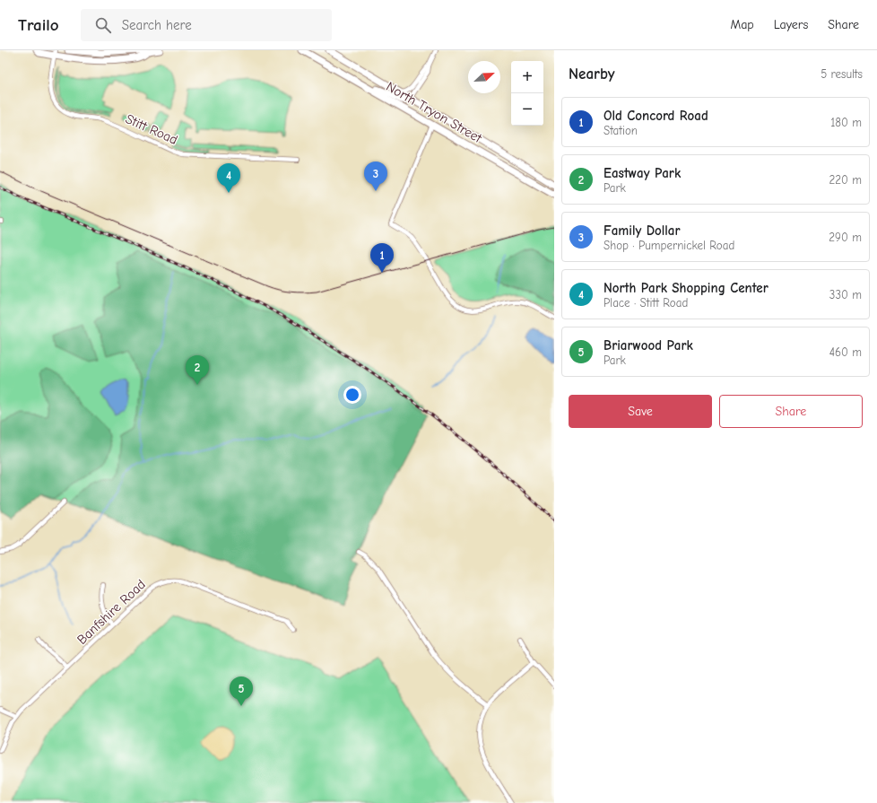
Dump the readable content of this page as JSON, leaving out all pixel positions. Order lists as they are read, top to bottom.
{
  "streets": {
    "main road": ["North Tryon Street"],
    "street": ["Stitt Road", "Banfshire Road"]
  },
  "north": "top right",
  "page": {
    "header": "Trailo",
    "search": "Search here",
    "nav": ["Map", "Layers", "Share"],
    "heading": ["Nearby", "5 results"],
    "map_buttons": ["+", "−"],
    "list": [
      {
        "mark": "1",
        "name": "Old Concord Road",
        "note": "Station",
        "value": "180 m"
      },
      {
        "mark": "2",
        "name": "Eastway Park",
        "note": "Park",
        "value": "220 m"
      },
      {
        "mark": "3",
        "name": "Family Dollar",
        "note": "Shop · Pumpernickel Road",
        "value": "290 m"
      },
      {
        "mark": "4",
        "name": "North Park Shopping Center",
        "note": "Place · Stitt Road",
        "value": "330 m"
      },
      {
        "mark": "5",
        "name": "Briarwood Park",
        "note": "Park",
        "value": "460 m"
      }
    ],
    "pins": [
      "3",
      "4",
      "1",
      "2",
      "5"
    ],
    "buttons": ["Save", "Share"]
  }
}
